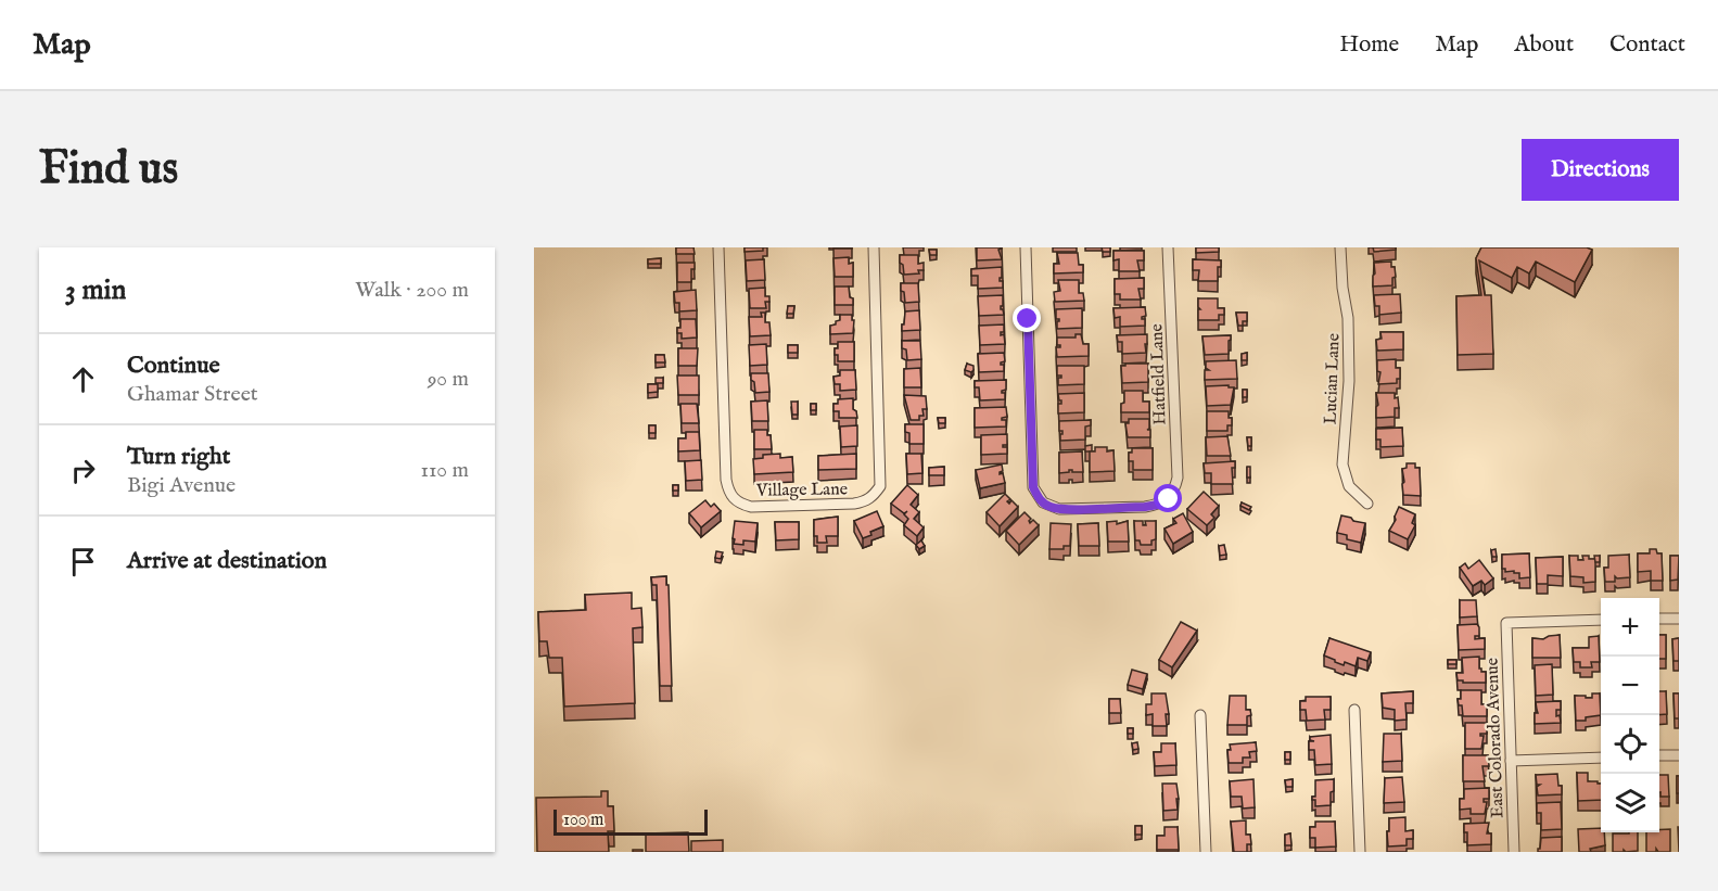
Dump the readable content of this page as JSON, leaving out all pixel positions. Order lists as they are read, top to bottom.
{
  "streets": {
    "street": [
      "Hatfield Lane",
      "Lucian Lane",
      "Village Lane",
      "East Colorado Avenue"
    ]
  },
  "scale_bar": "100 m",
  "page": {
    "header": "Map",
    "nav": [
      "Home",
      "Map",
      "About",
      "Contact"
    ],
    "buttons": "Directions",
    "title": "Find us",
    "heading": ["3 min", "Walk · 200 m"],
    "list": [
      ["Continue", "Ghamar Street", "90 m"],
      ["Turn right", "Bigi Avenue", "110 m"],
      "Arrive at destination"
    ],
    "map_buttons": ["+", "−"],
    "scale": "100 m"
  }
}
